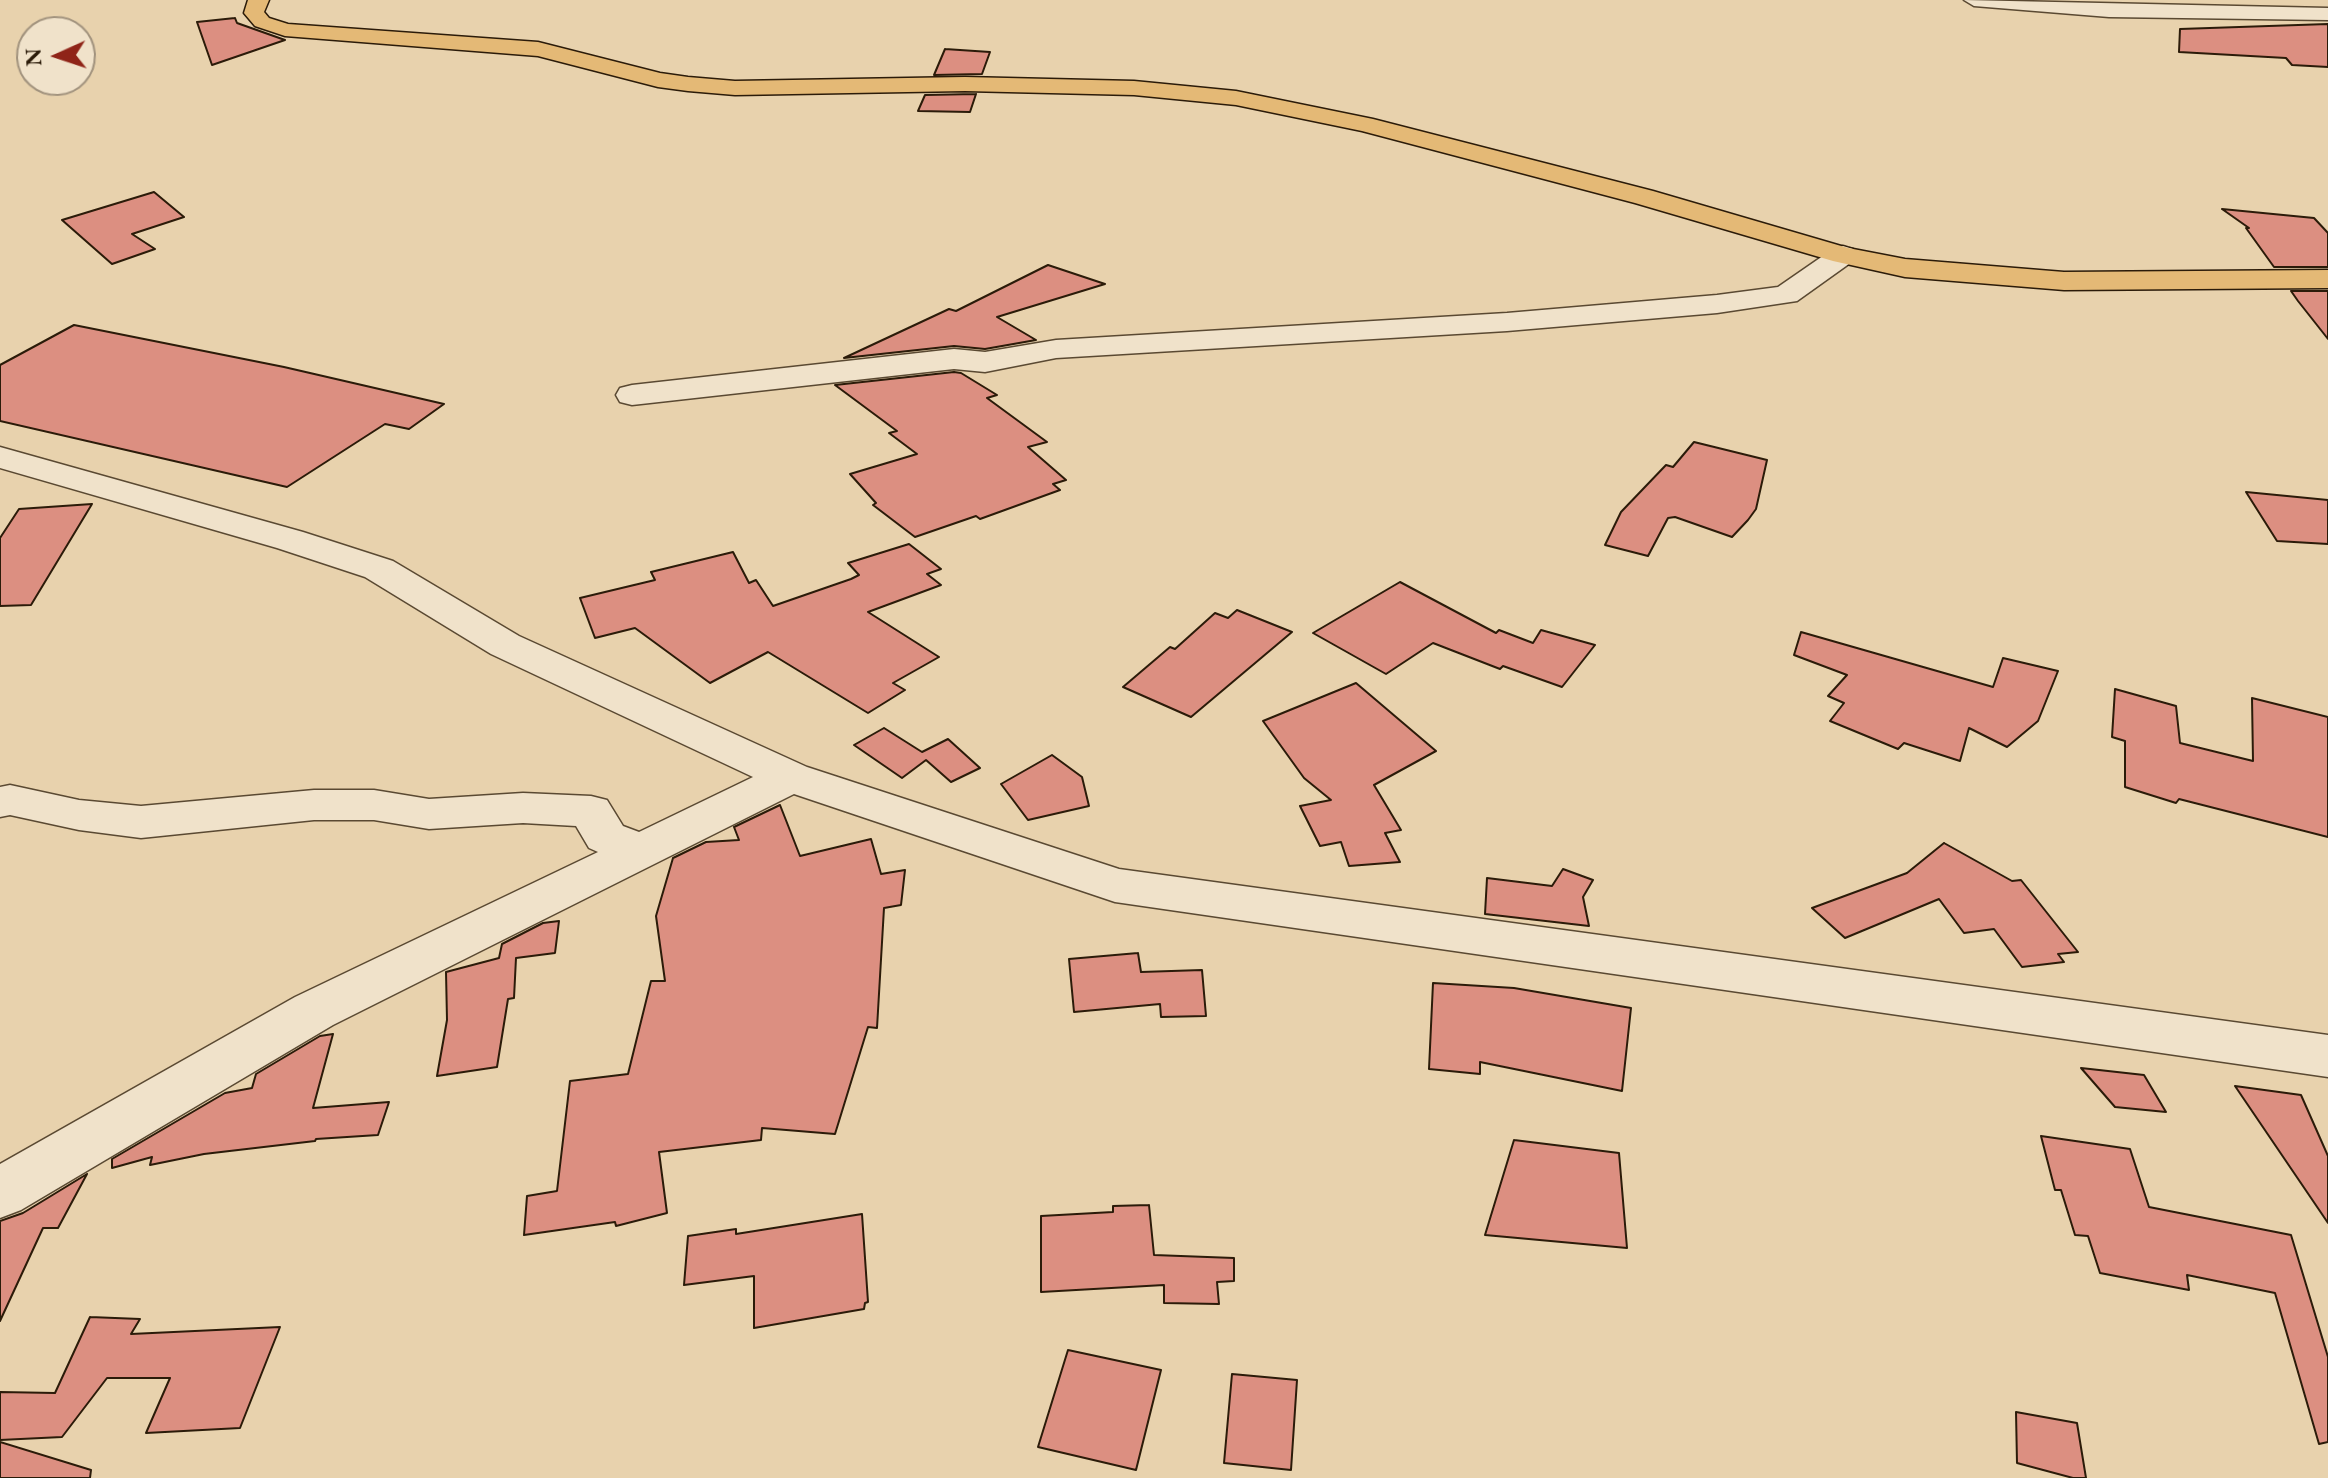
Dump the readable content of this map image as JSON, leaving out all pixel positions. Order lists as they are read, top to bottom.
{
  "north": "left"
}
